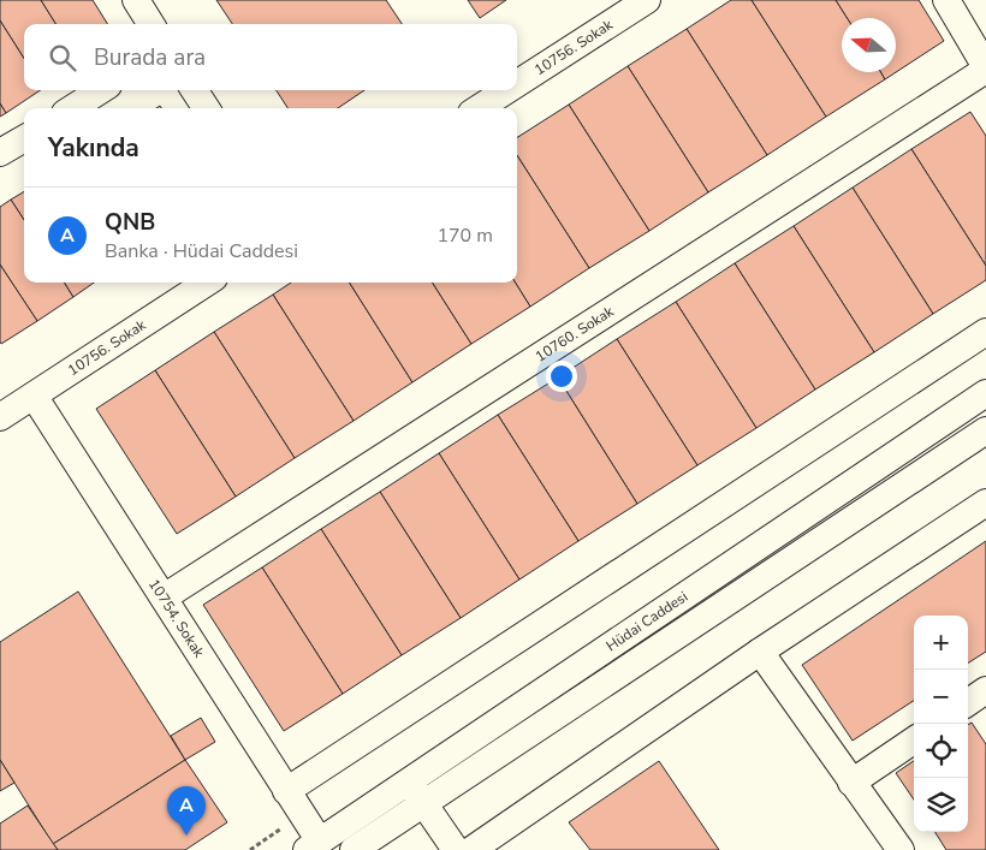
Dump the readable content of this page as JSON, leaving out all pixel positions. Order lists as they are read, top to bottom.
{
  "streets": {
    "street": [
      "10756. Sokak",
      "10760. Sokak",
      "10754. Sokak",
      "Hüdai Caddesi"
    ]
  },
  "crossings": [
    ["10756. Sokak", "10754. Sokak"],
    ["10760. Sokak", "10754. Sokak"],
    ["10754. Sokak", "Hüdai Caddesi"]
  ],
  "north": "left",
  "page": {
    "search": "Burada ara",
    "heading": "Yakında",
    "list": [
      {
        "mark": "A",
        "name": "QNB",
        "note": "Banka · Hüdai Caddesi",
        "value": "170 m"
      }
    ],
    "map_buttons": ["+", "−"],
    "pins": "A"
  }
}
